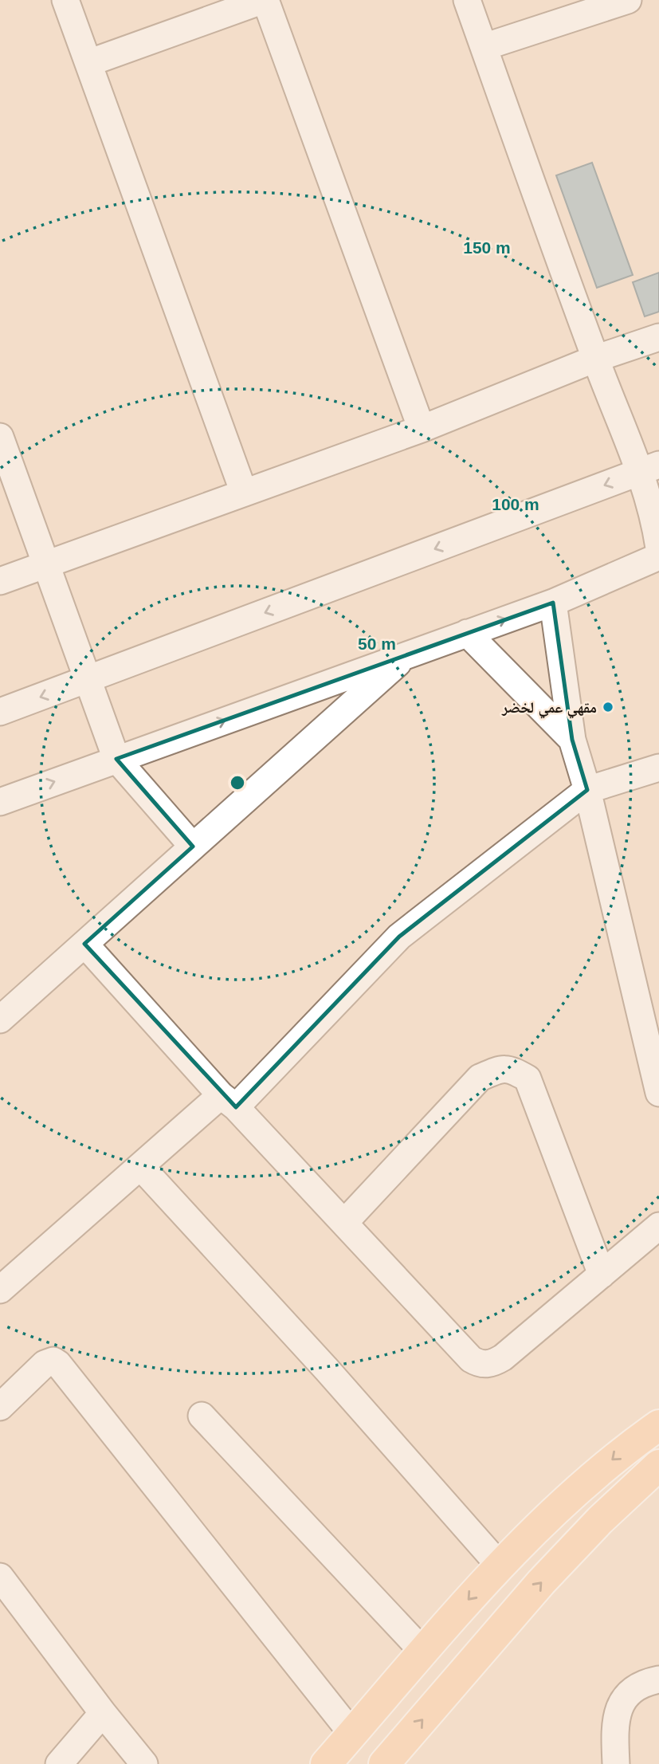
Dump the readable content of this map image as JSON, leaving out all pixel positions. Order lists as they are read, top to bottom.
{
  "places": ["مقهي عمي لخضر"],
  "rings": ["150 m", "100 m", "50 m"]
}
